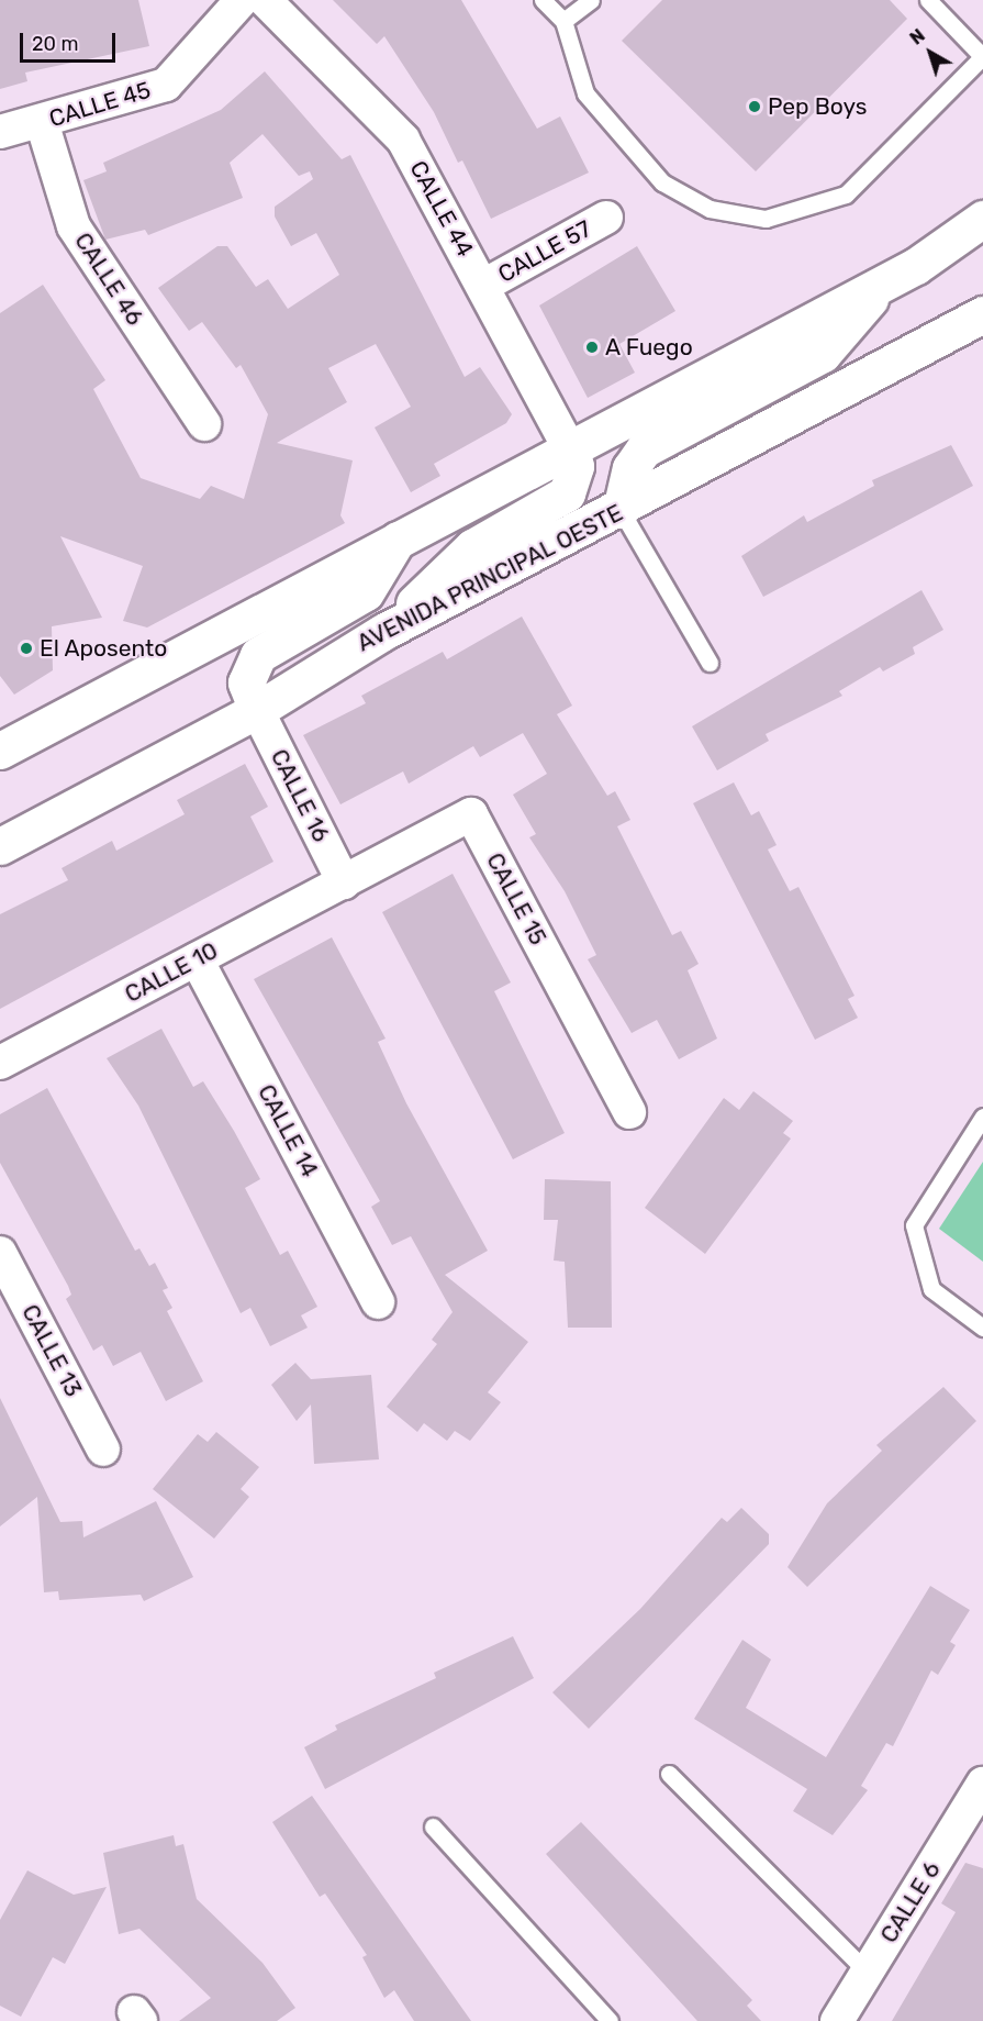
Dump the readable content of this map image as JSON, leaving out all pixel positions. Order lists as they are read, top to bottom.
{
  "streets": {
    "main road": ["AVENIDA PRINCIPAL OESTE"],
    "street": [
      "CALLE 45",
      "CALLE 44",
      "CALLE 57",
      "CALLE 46",
      "CALLE 16",
      "CALLE 15",
      "CALLE 10",
      "CALLE 14",
      "CALLE 13",
      "CALLE 6"
    ]
  },
  "crossings": [
    ["CALLE 45", "CALLE 46"],
    ["CALLE 44", "CALLE 57"],
    ["AVENIDA PRINCIPAL OESTE", "CALLE 16"],
    ["CALLE 16", "CALLE 15"],
    ["CALLE 16", "CALLE 10"],
    ["CALLE 15", "CALLE 10"],
    ["CALLE 10", "CALLE 14"]
  ],
  "places": ["Pep Boys", "A Fuego", "El Aposento"],
  "scale_bar": "20 m",
  "north": "top left"
}
